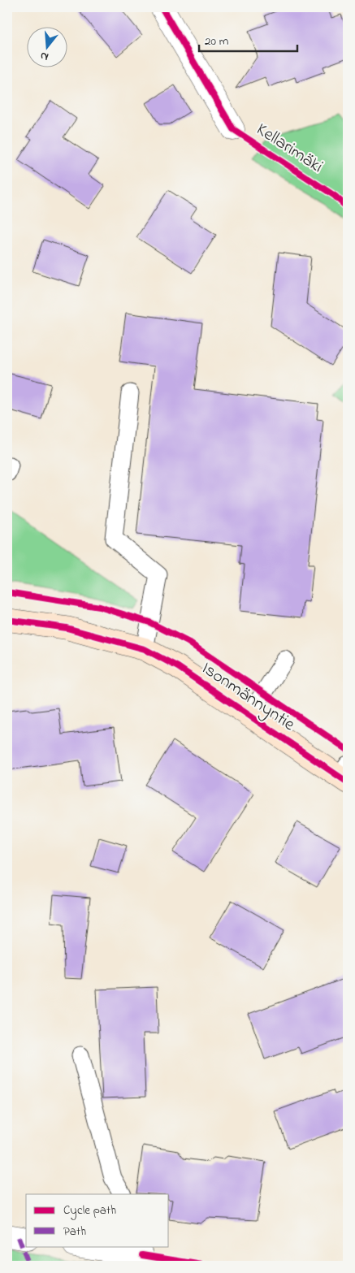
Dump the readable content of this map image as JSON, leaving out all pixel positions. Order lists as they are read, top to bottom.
{
  "streets": {
    "street": ["Isonmännyntie"],
    "cycle path": ["Kellarimäki"]
  },
  "legend": ["Cycle path", "Path"],
  "scale_bar": "20 m",
  "north": "bottom"
}
